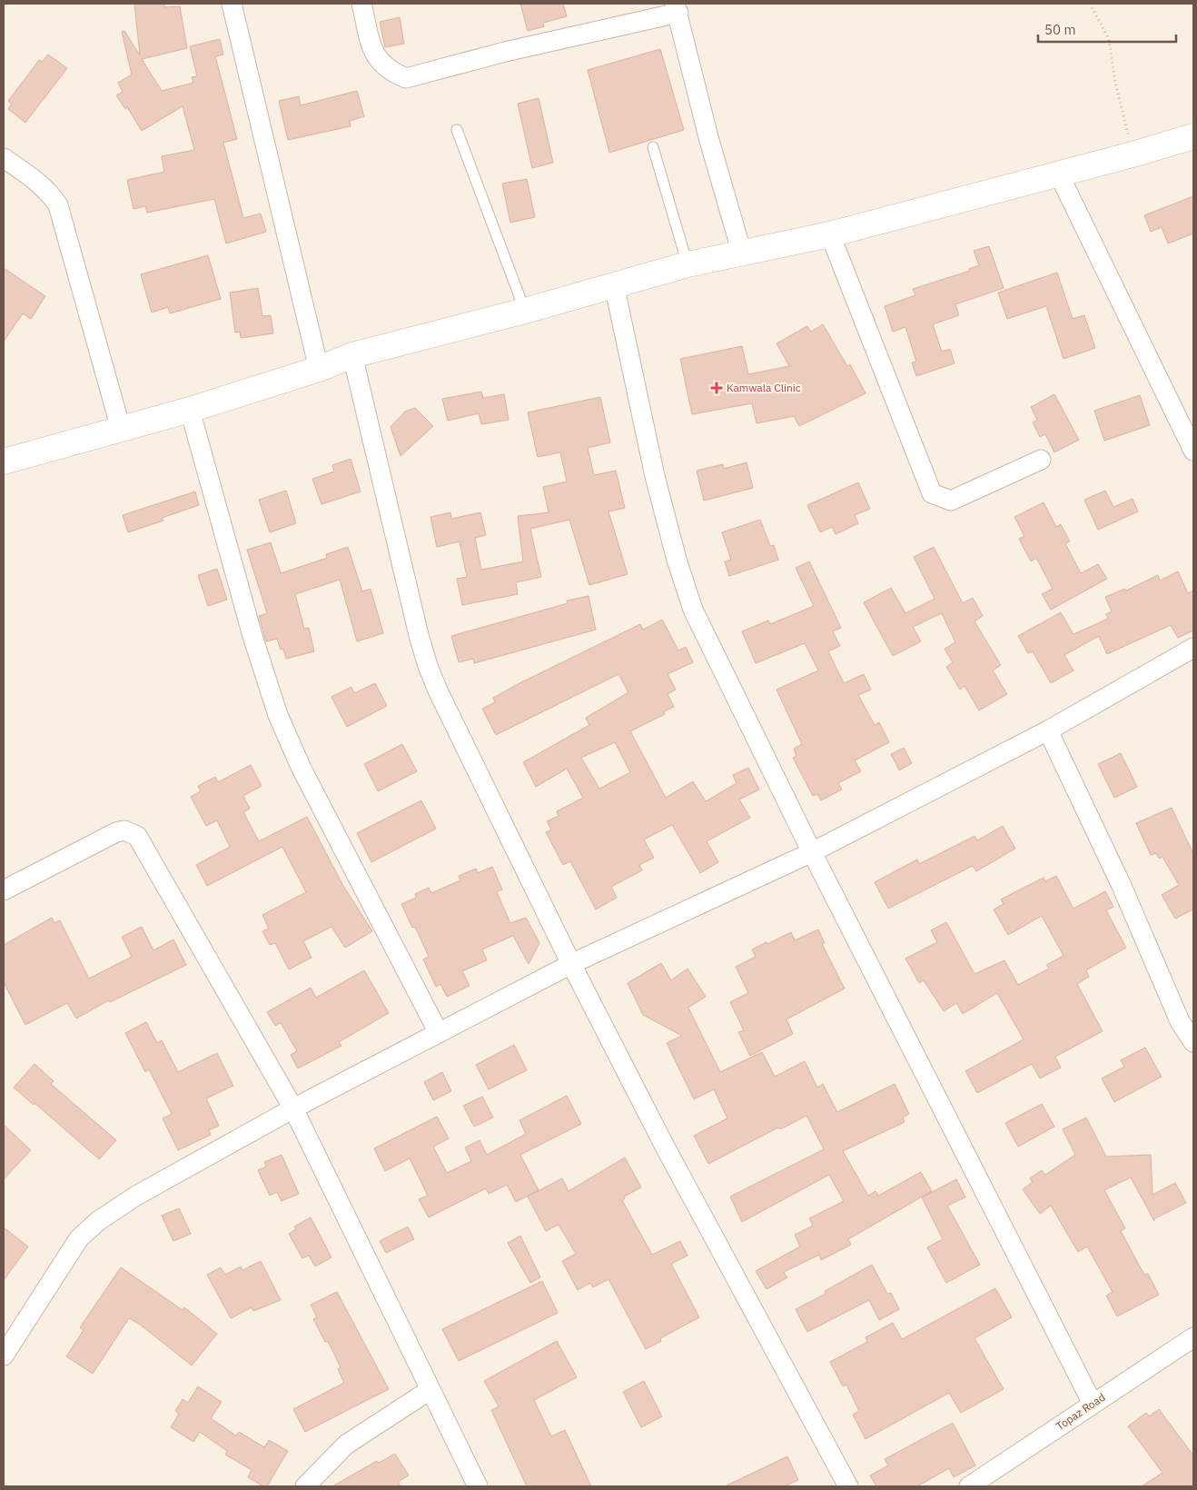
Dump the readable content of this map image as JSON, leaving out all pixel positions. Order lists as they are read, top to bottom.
{
  "streets": {
    "street": ["Topaz Road"]
  },
  "places": {
    "health": ["Kamwala Clinic"]
  },
  "scale_bar": "50 m"
}
